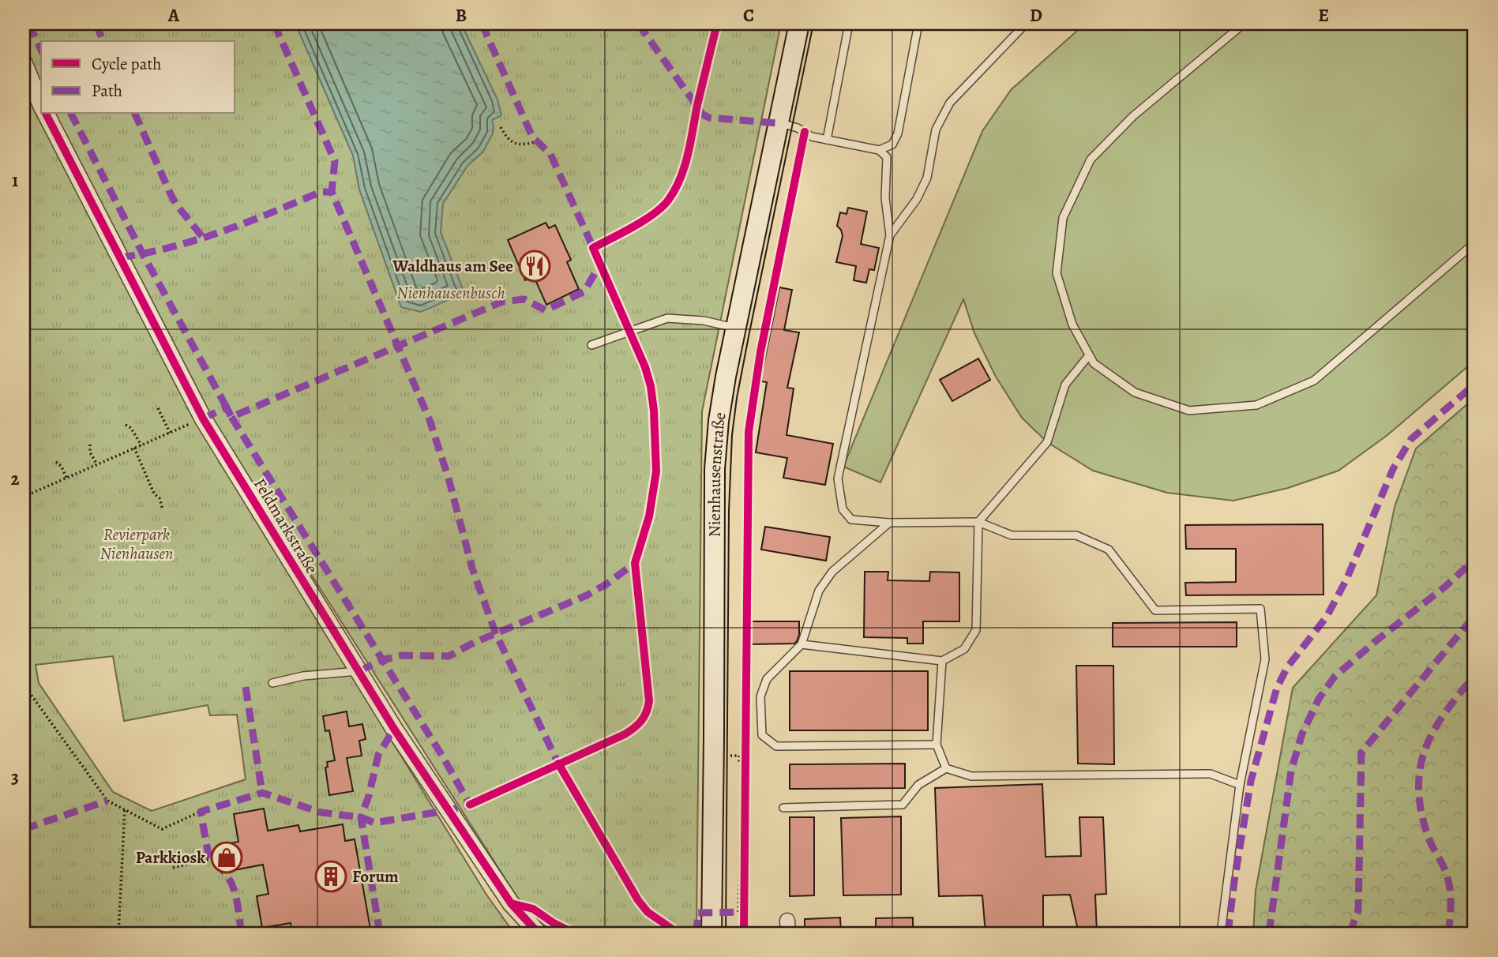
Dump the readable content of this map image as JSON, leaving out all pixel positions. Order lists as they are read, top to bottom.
{
  "streets": {
    "main road": ["Nienhausenstraße"],
    "street": ["Feldmarkstraße"]
  },
  "parks": ["Nienhausenbusch", "Revierpark Nienhausen"],
  "places": {
    "restaurant": ["Waldhaus am See"],
    "shop": ["Parkkiosk"],
    "building": ["Forum"]
  },
  "legend": ["Cycle path", "Path"],
  "grid": {
    "columns": [
      "A",
      "B",
      "C",
      "D",
      "E"
    ],
    "rows": ["1", "2", "3"]
  }
}
